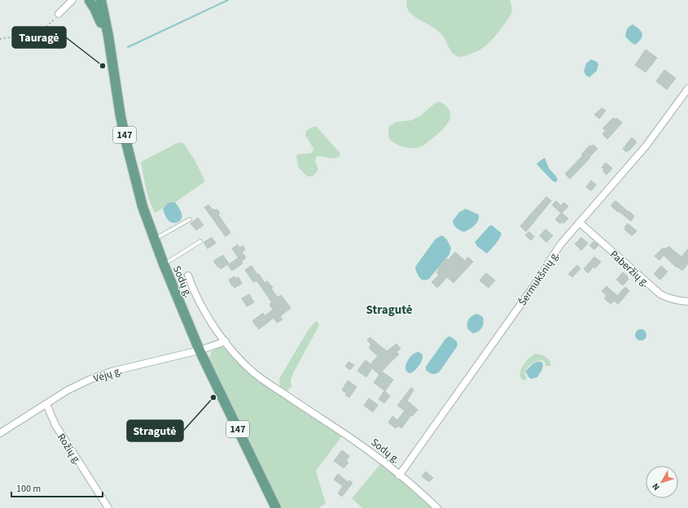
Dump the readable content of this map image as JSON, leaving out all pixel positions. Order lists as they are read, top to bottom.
{
  "streets": {
    "main road": ["147", "Sodų g."],
    "street": [
      "Paberžių g.",
      "Šermukšnių g.",
      "Vėjų g.",
      "Rožių g."
    ]
  },
  "crossings": [
    ["Paberžių g.", "Šermukšnių g."],
    ["Šermukšnių g.", "Sodų g."],
    ["Sodų g.", "Vėjų g."],
    ["Vėjų g.", "Rožių g."]
  ],
  "districts": ["Stragutė"],
  "places": ["Tauragė", "Stragutė"],
  "scale_bar": "100 m",
  "north": "bottom left"
}
